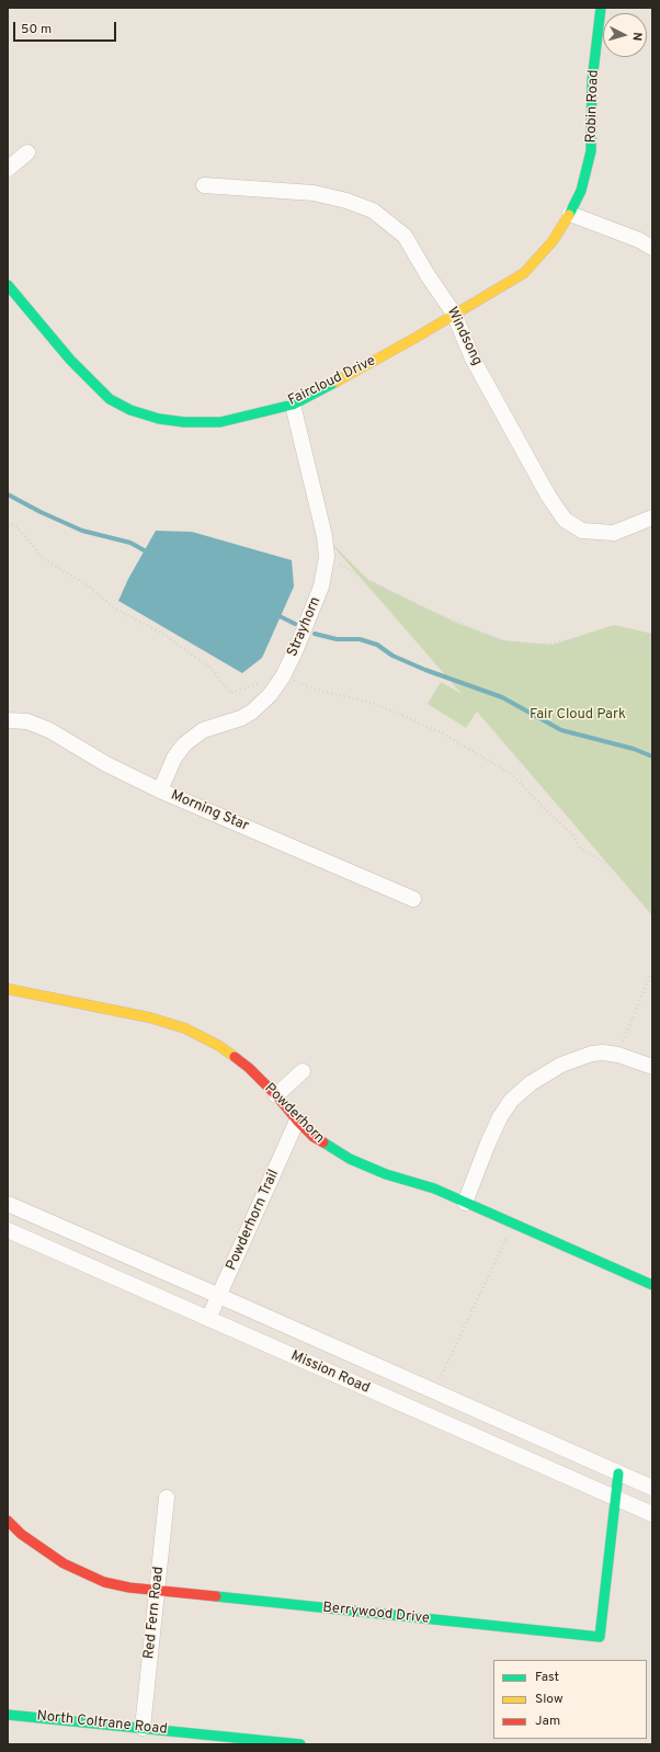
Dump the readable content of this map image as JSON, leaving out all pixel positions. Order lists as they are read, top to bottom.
{
  "streets": {
    "street": [
      "Robin Road",
      "Windsong",
      "Faircloud Drive",
      "Strayhorn",
      "Morning Star",
      "Powderhorn",
      "Powderhorn Trail",
      "Mission Road",
      "Red Fern Road",
      "Berrywood Drive",
      "North Coltrane Road"
    ]
  },
  "crossings": [
    ["Robin Road", "Faircloud Drive"],
    ["Windsong", "Faircloud Drive"],
    ["Faircloud Drive", "Strayhorn"],
    ["Strayhorn", "Morning Star"],
    ["Powderhorn", "Powderhorn Trail"],
    ["Powderhorn Trail", "Mission Road"],
    ["Mission Road", "Berrywood Drive"],
    ["Red Fern Road", "Berrywood Drive"],
    ["Red Fern Road", "North Coltrane Road"]
  ],
  "parks": ["Fair Cloud Park"],
  "legend": ["Fast", "Slow", "Jam"],
  "scale_bar": "50 m",
  "north": "right"
}
